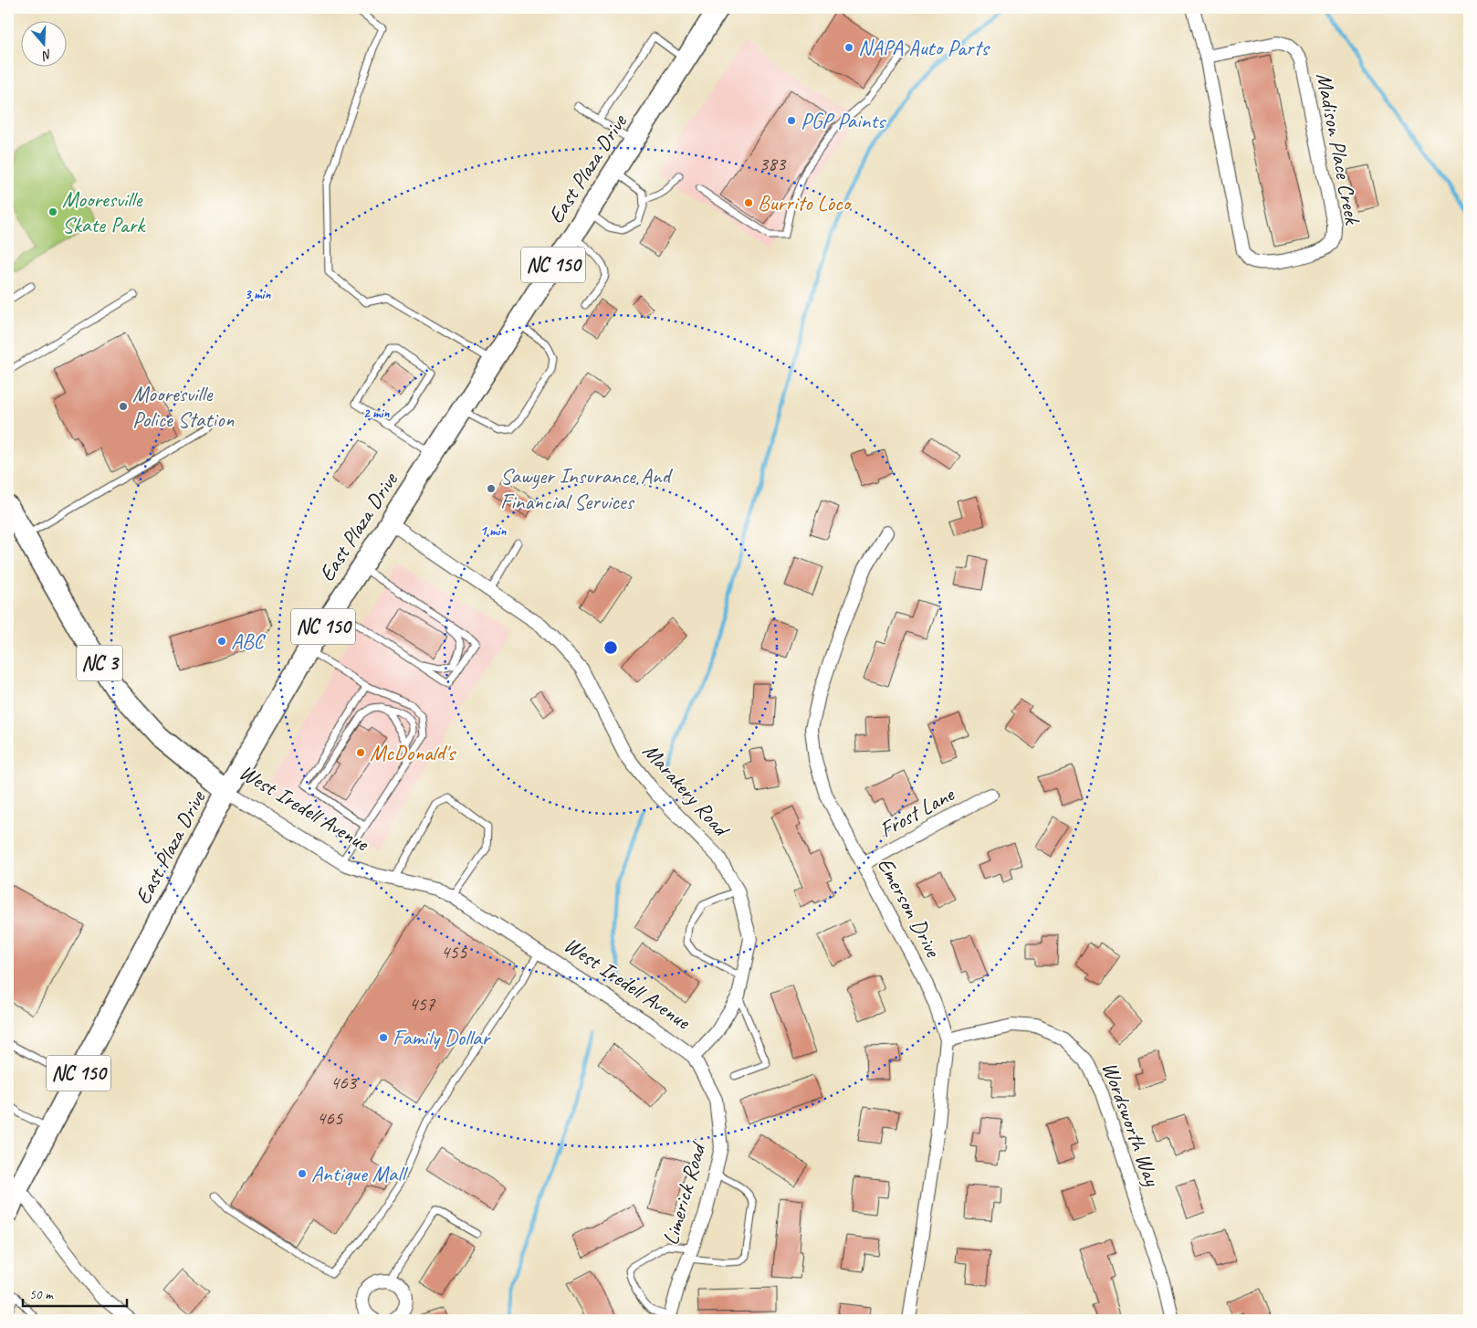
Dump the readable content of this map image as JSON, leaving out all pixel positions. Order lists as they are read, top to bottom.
{
  "streets": {
    "main road": [
      "East Plaza Drive",
      "NC 150",
      "NC 3",
      "West Iredell Avenue"
    ],
    "street": [
      "Madison Place Creek",
      "Marakery Road",
      "Frost Lane",
      "Emerson Drive",
      "Wordsworth Way",
      "Limerick Road"
    ]
  },
  "crossings": [
    ["East Plaza Drive", "Marakery Road"],
    ["East Plaza Drive", "West Iredell Avenue"],
    ["Marakery Road", "West Iredell Avenue"],
    ["Marakery Road", "Limerick Road"],
    ["West Iredell Avenue", "Limerick Road"],
    ["Frost Lane", "Emerson Drive"],
    ["Emerson Drive", "Wordsworth Way"]
  ],
  "places": [
    "NAPA Auto Parts",
    "PGP Paints",
    "Burrito Loco",
    "Mooresville Skate Park",
    "Mooresville Police Station",
    "Sawyer Insurance And Financial Services",
    "ABC",
    "McDonald's",
    "Family Dollar",
    "Antique Mall"
  ],
  "house_numbers": [
    "383",
    "455",
    "457",
    "463",
    "465"
  ],
  "scale_bar": "50 m",
  "north": "bottom",
  "rings": ["3 min", "2 min", "1 min"]
}
